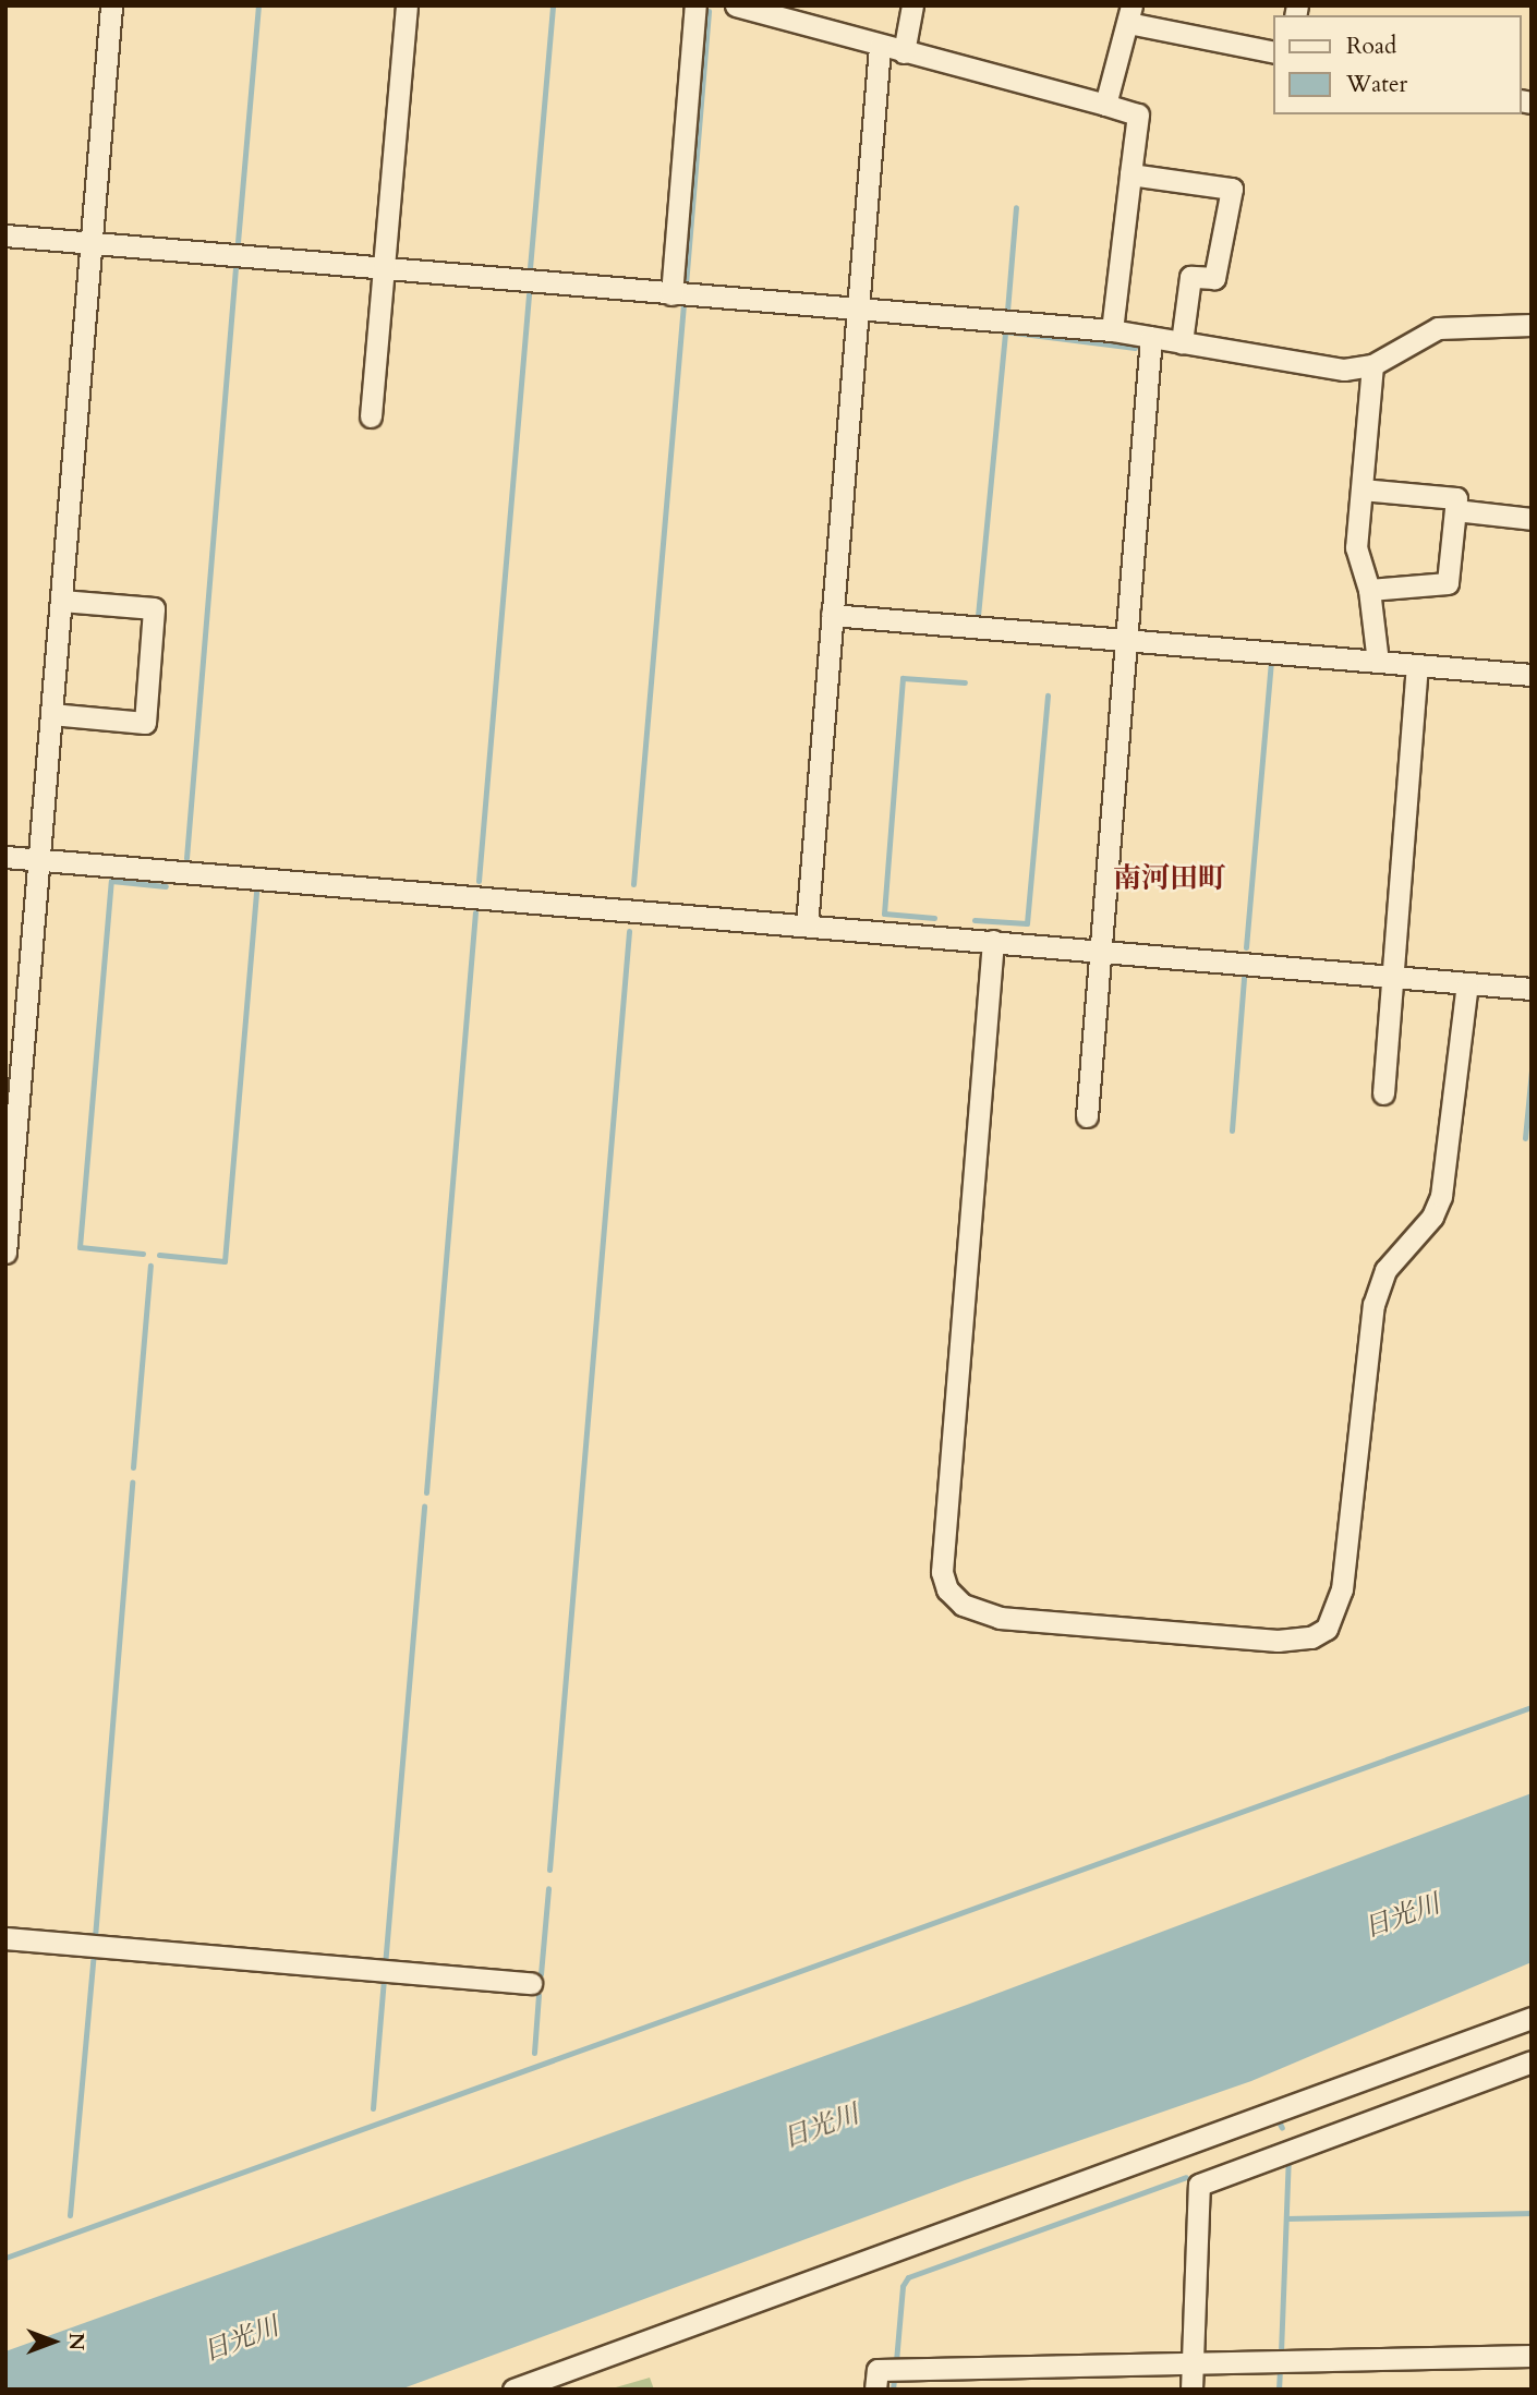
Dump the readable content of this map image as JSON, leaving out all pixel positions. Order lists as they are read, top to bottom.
{
  "districts": ["南河田町"],
  "water": ["日光川"],
  "legend": ["Road", "Water"],
  "north": "right"
}
